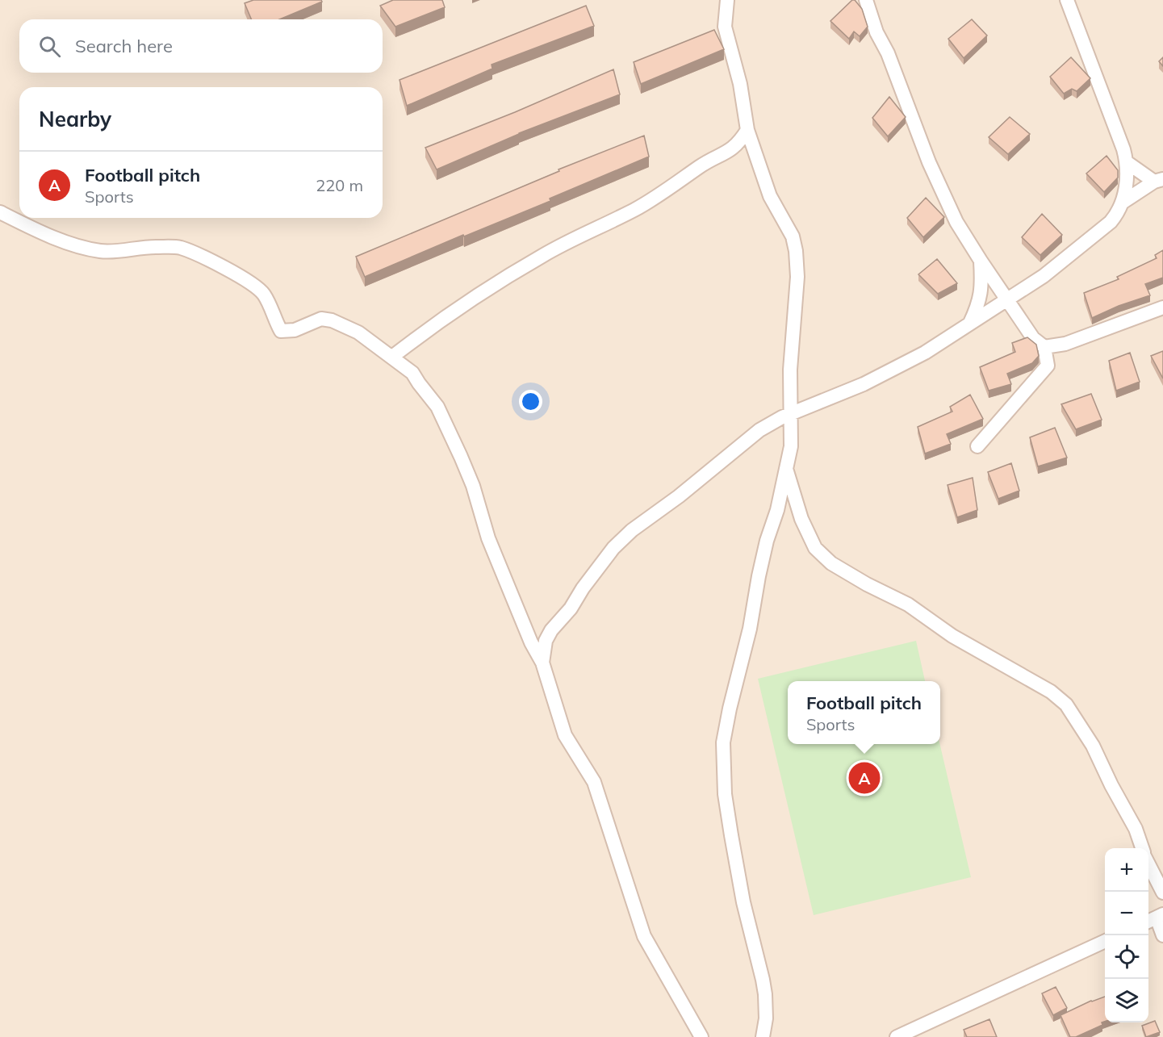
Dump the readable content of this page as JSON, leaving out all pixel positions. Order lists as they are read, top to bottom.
{
  "page": {
    "search": "Search here",
    "heading": "Nearby",
    "list": [
      {
        "mark": "A",
        "name": "Football pitch",
        "note": "Sports",
        "value": "220 m"
      }
    ],
    "popup": ["Football pitch", "Sports"],
    "pins": "A",
    "map_buttons": ["+", "−"]
  }
}
